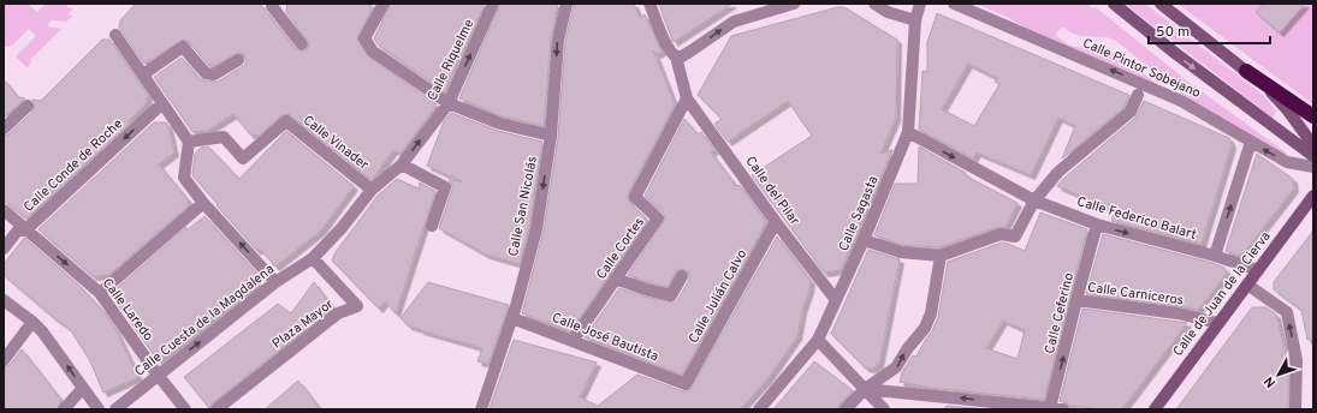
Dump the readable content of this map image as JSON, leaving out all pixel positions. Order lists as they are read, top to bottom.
{
  "streets": {
    "main road": ["Calle Pintor Sobejano", "Calle de Juan de la Cierva"],
    "street": [
      "Calle Riquelme",
      "Calle Vinader",
      "Calle Conde de Roche",
      "Calle del Pilar",
      "Calle San Nicolás",
      "Calle Sagasta",
      "Calle Federico Balart",
      "Calle Cortes",
      "Calle Carniceros",
      "Calle Julián Calvo",
      "Calle Laredo",
      "Calle Ceferino",
      "Calle Cuesta de la Magdalena",
      "Plaza Mayor",
      "Calle José Bautista"
    ]
  },
  "crossings": [
    ["Calle Riquelme", "Calle Vinader"],
    ["Calle Riquelme", "Calle Cuesta de la Magdalena"],
    ["Calle Vinader", "Calle Cuesta de la Magdalena"],
    ["Calle Conde de Roche", "Calle Laredo"],
    ["Calle del Pilar", "Calle Sagasta"],
    ["Calle del Pilar", "Calle Cortes"],
    ["Calle del Pilar", "Calle Julián Calvo"],
    ["Calle San Nicolás", "Calle José Bautista"],
    ["Calle Sagasta", "Calle Federico Balart"],
    ["Calle Federico Balart", "Calle de Juan de la Cierva"],
    ["Calle Federico Balart", "Calle Ceferino"],
    ["Calle Cortes", "Calle José Bautista"],
    ["Calle Carniceros", "Calle de Juan de la Cierva"],
    ["Calle Carniceros", "Calle Ceferino"],
    ["Calle Julián Calvo", "Calle José Bautista"],
    ["Calle Laredo", "Calle Cuesta de la Magdalena"],
    ["Calle Cuesta de la Magdalena", "Plaza Mayor"]
  ],
  "one_way": [
    "Calle Riquelme",
    "Calle San Nicolás",
    "Calle Federico Balart",
    "Calle Ceferino"
  ],
  "scale_bar": "50 m",
  "north": "bottom left"
}
